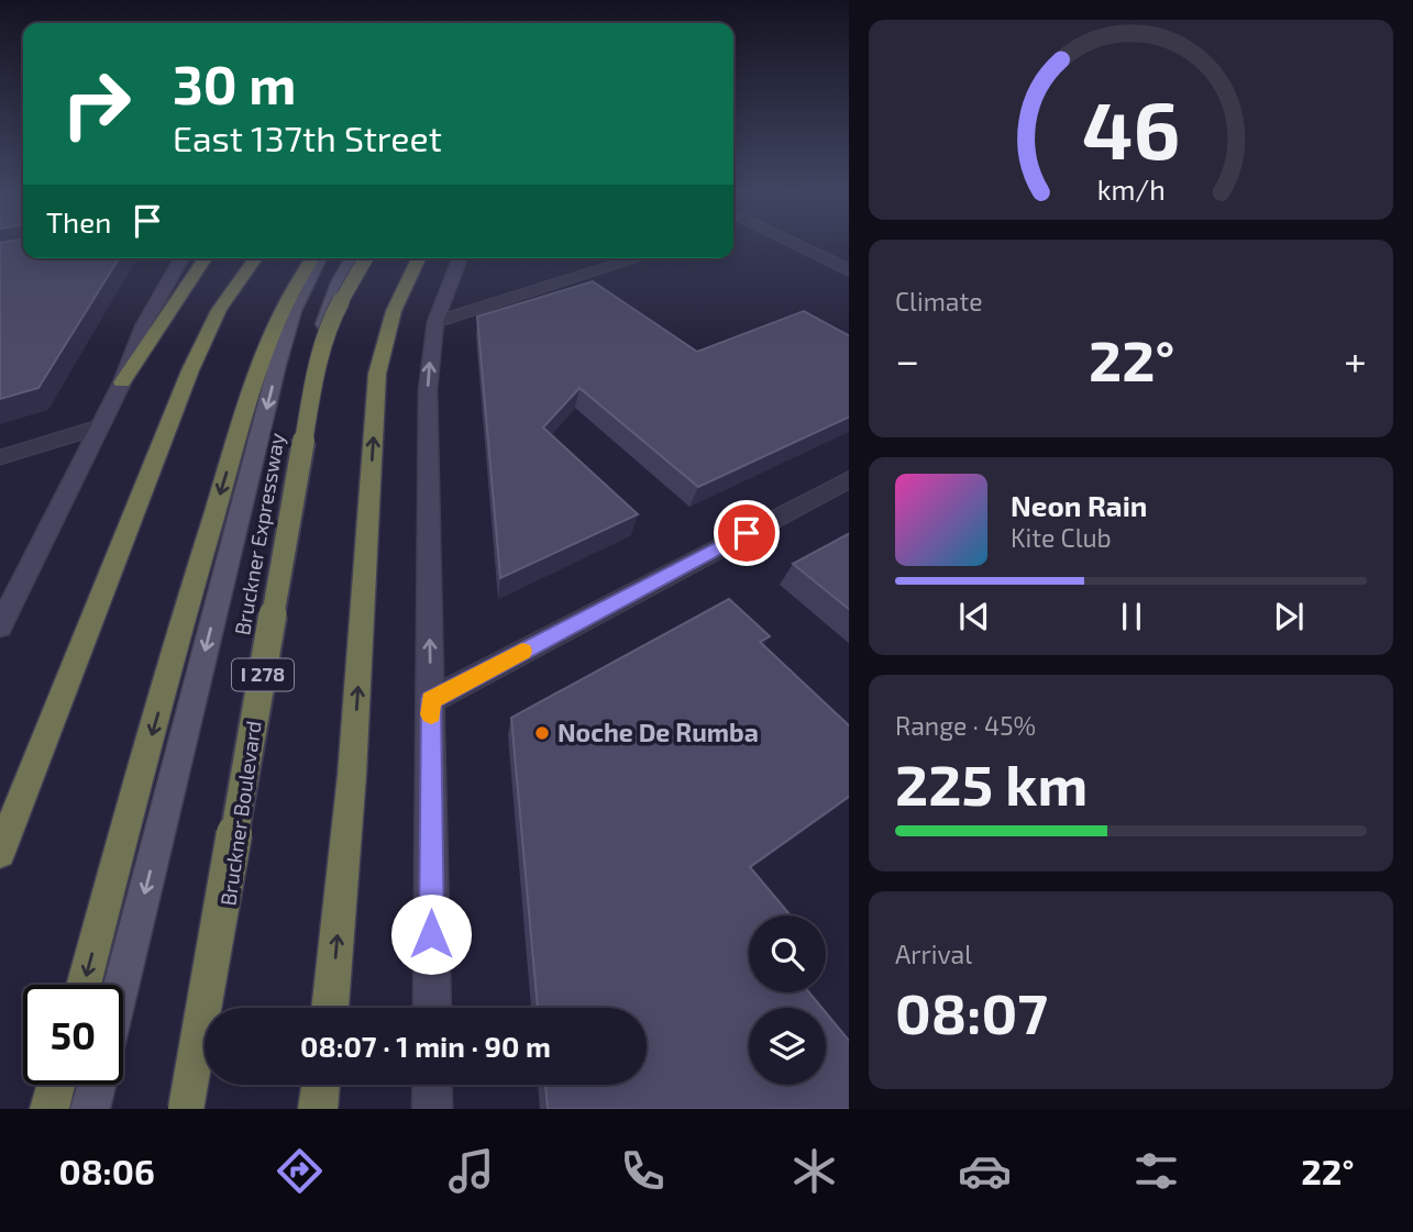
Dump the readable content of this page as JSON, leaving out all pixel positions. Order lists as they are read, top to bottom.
{
  "streets": {
    "highway": ["Bruckner Expressway", "I 278"],
    "main road": ["Bruckner Boulevard"]
  },
  "places": ["Noche De Rumba"],
  "page": {
    "turn": ["30 m", "East 137th Street"],
    "then": "Then",
    "tile": [
      "Climate",
      ["Range · 45%", "225 km"],
      ["Arrival", "08:07"]
    ],
    "heat": ["−", "22°", "+"],
    "song": ["Neon Rain", "Kite Club"],
    "limit": "50",
    "trip": "08:07 · 1 min · 90 m",
    "tabs": ["08:06", "22°"],
    "gauge": ["46", "km/h"]
  }
}
